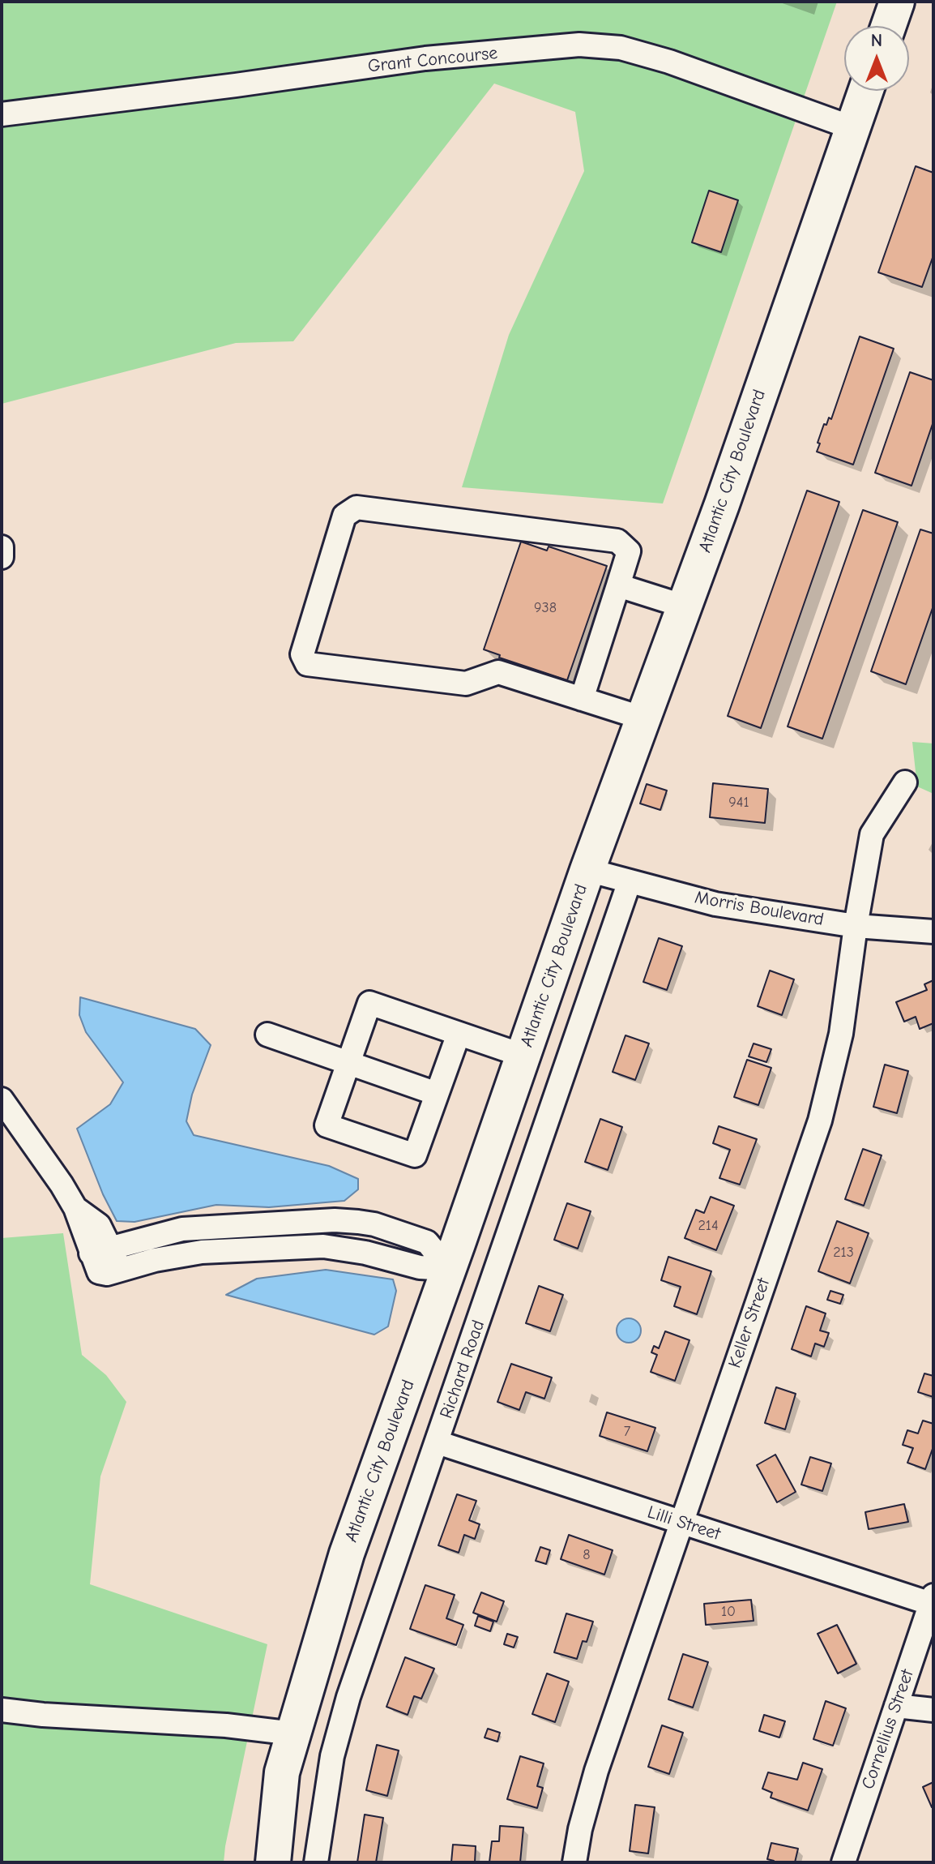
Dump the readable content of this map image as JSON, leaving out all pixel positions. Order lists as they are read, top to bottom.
{
  "streets": {
    "highway": ["Atlantic City Boulevard"],
    "street": [
      "Grant Concourse",
      "Morris Boulevard",
      "Keller Street",
      "Richard Road",
      "Lilli Street",
      "Cornellius Street"
    ]
  },
  "crossings": [
    ["Grant Concourse", "Atlantic City Boulevard"],
    ["Atlantic City Boulevard", "Morris Boulevard"],
    ["Morris Boulevard", "Keller Street"],
    ["Morris Boulevard", "Richard Road"],
    ["Keller Street", "Lilli Street"],
    ["Richard Road", "Lilli Street"],
    ["Lilli Street", "Cornellius Street"]
  ],
  "house_numbers": [
    "938",
    "941",
    "214",
    "213",
    "7",
    "8",
    "10"
  ],
  "north": "top"
}
